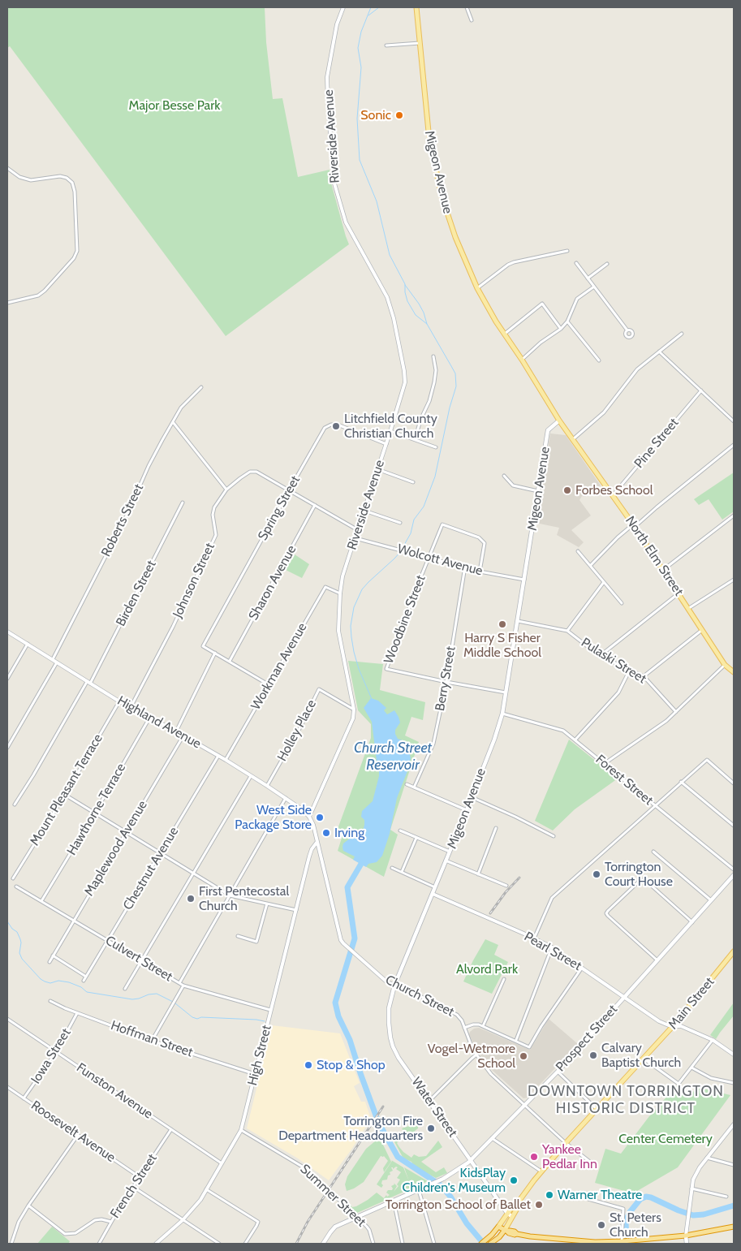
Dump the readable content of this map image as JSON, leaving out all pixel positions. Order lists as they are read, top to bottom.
{
  "streets": {
    "highway": ["Main Street"],
    "main road": [
      "Migeon Avenue",
      "North Elm Street",
      "Prospect Street",
      "Water Street"
    ],
    "street": [
      "Riverside Avenue",
      "Pine Street",
      "Spring Street",
      "Roberts Street",
      "Wolcott Avenue",
      "Johnson Street",
      "Sharon Avenue",
      "Birden Street",
      "Woodbine Street",
      "Pulaski Street",
      "Workman Avenue",
      "Berry Street",
      "Highland Avenue",
      "Holley Place",
      "Forest Street",
      "Mount Pleasant Terrace",
      "Hawthorne Terrace",
      "Maplewood Avenue",
      "Chestnut Avenue",
      "Pearl Street",
      "Culvert Street",
      "Church Street",
      "Hoffman Street",
      "High Street",
      "Iowa Street",
      "Funston Avenue",
      "Roosevelt Avenue",
      "French Street",
      "Summer Street"
    ]
  },
  "crossings": [
    ["Riverside Avenue", "Spring Street"],
    ["Riverside Avenue", "Wolcott Avenue"],
    ["Riverside Avenue", "Workman Avenue"],
    ["Riverside Avenue", "Highland Avenue"],
    ["Riverside Avenue", "Holley Place"],
    ["Riverside Avenue", "Church Street"],
    ["Migeon Avenue", "North Elm Street"],
    ["Migeon Avenue", "Wolcott Avenue"],
    ["Migeon Avenue", "Pulaski Street"],
    ["Migeon Avenue", "Forest Street"],
    ["Migeon Avenue", "Pearl Street"],
    ["Migeon Avenue", "Church Street"],
    ["Migeon Avenue", "Water Street"],
    ["Pine Street", "North Elm Street"],
    ["Spring Street", "Johnson Street"],
    ["Roberts Street", "Highland Avenue"],
    ["Wolcott Avenue", "Woodbine Street"],
    ["Wolcott Avenue", "Berry Street"],
    ["Johnson Street", "Highland Avenue"],
    ["Birden Street", "Highland Avenue"],
    ["Woodbine Street", "Berry Street"],
    ["Workman Avenue", "Highland Avenue"],
    ["Highland Avenue", "Holley Place"],
    ["Highland Avenue", "Mount Pleasant Terrace"],
    ["Highland Avenue", "Hawthorne Terrace"],
    ["Highland Avenue", "Maplewood Avenue"],
    ["Highland Avenue", "Chestnut Avenue"],
    ["Highland Avenue", "Church Street"],
    ["Hawthorne Terrace", "Culvert Street"],
    ["Maplewood Avenue", "Culvert Street"],
    ["Chestnut Avenue", "Culvert Street"],
    ["Pearl Street", "Church Street"],
    ["Pearl Street", "Main Street"],
    ["Pearl Street", "Prospect Street"],
    ["Culvert Street", "High Street"],
    ["Church Street", "High Street"],
    ["Church Street", "Water Street"],
    ["Main Street", "Water Street"],
    ["Prospect Street", "Water Street"],
    ["Prospect Street", "Summer Street"],
    ["Hoffman Street", "High Street"],
    ["Hoffman Street", "Iowa Street"],
    ["High Street", "Funston Avenue"],
    ["High Street", "Summer Street"],
    ["Iowa Street", "Funston Avenue"],
    ["Iowa Street", "Roosevelt Avenue"],
    ["Funston Avenue", "French Street"],
    ["Roosevelt Avenue", "French Street"]
  ],
  "districts": ["DOWNTOWN TORRINGTON HISTORIC DISTRICT"],
  "water": ["Church Street Reservoir"],
  "parks": ["Major Besse Park", "Alvord Park", "Center Cemetery"],
  "places": [
    "Sonic",
    "Litchfield County Christian Church",
    "Forbes School",
    "Harry S Fisher Middle School",
    "West Side Package Store",
    "Irving",
    "Torrington Court House",
    "First Pentecostal Church",
    "Calvary Baptist Church",
    "Vogel-Wetmore School",
    "Stop & Shop",
    "Torrington Fire Department Headquarters",
    "Yankee Pedlar Inn",
    "KidsPlay Children's Museum",
    "Warner Theatre",
    "Torrington School of Ballet",
    "St. Peters Church"
  ]
}
